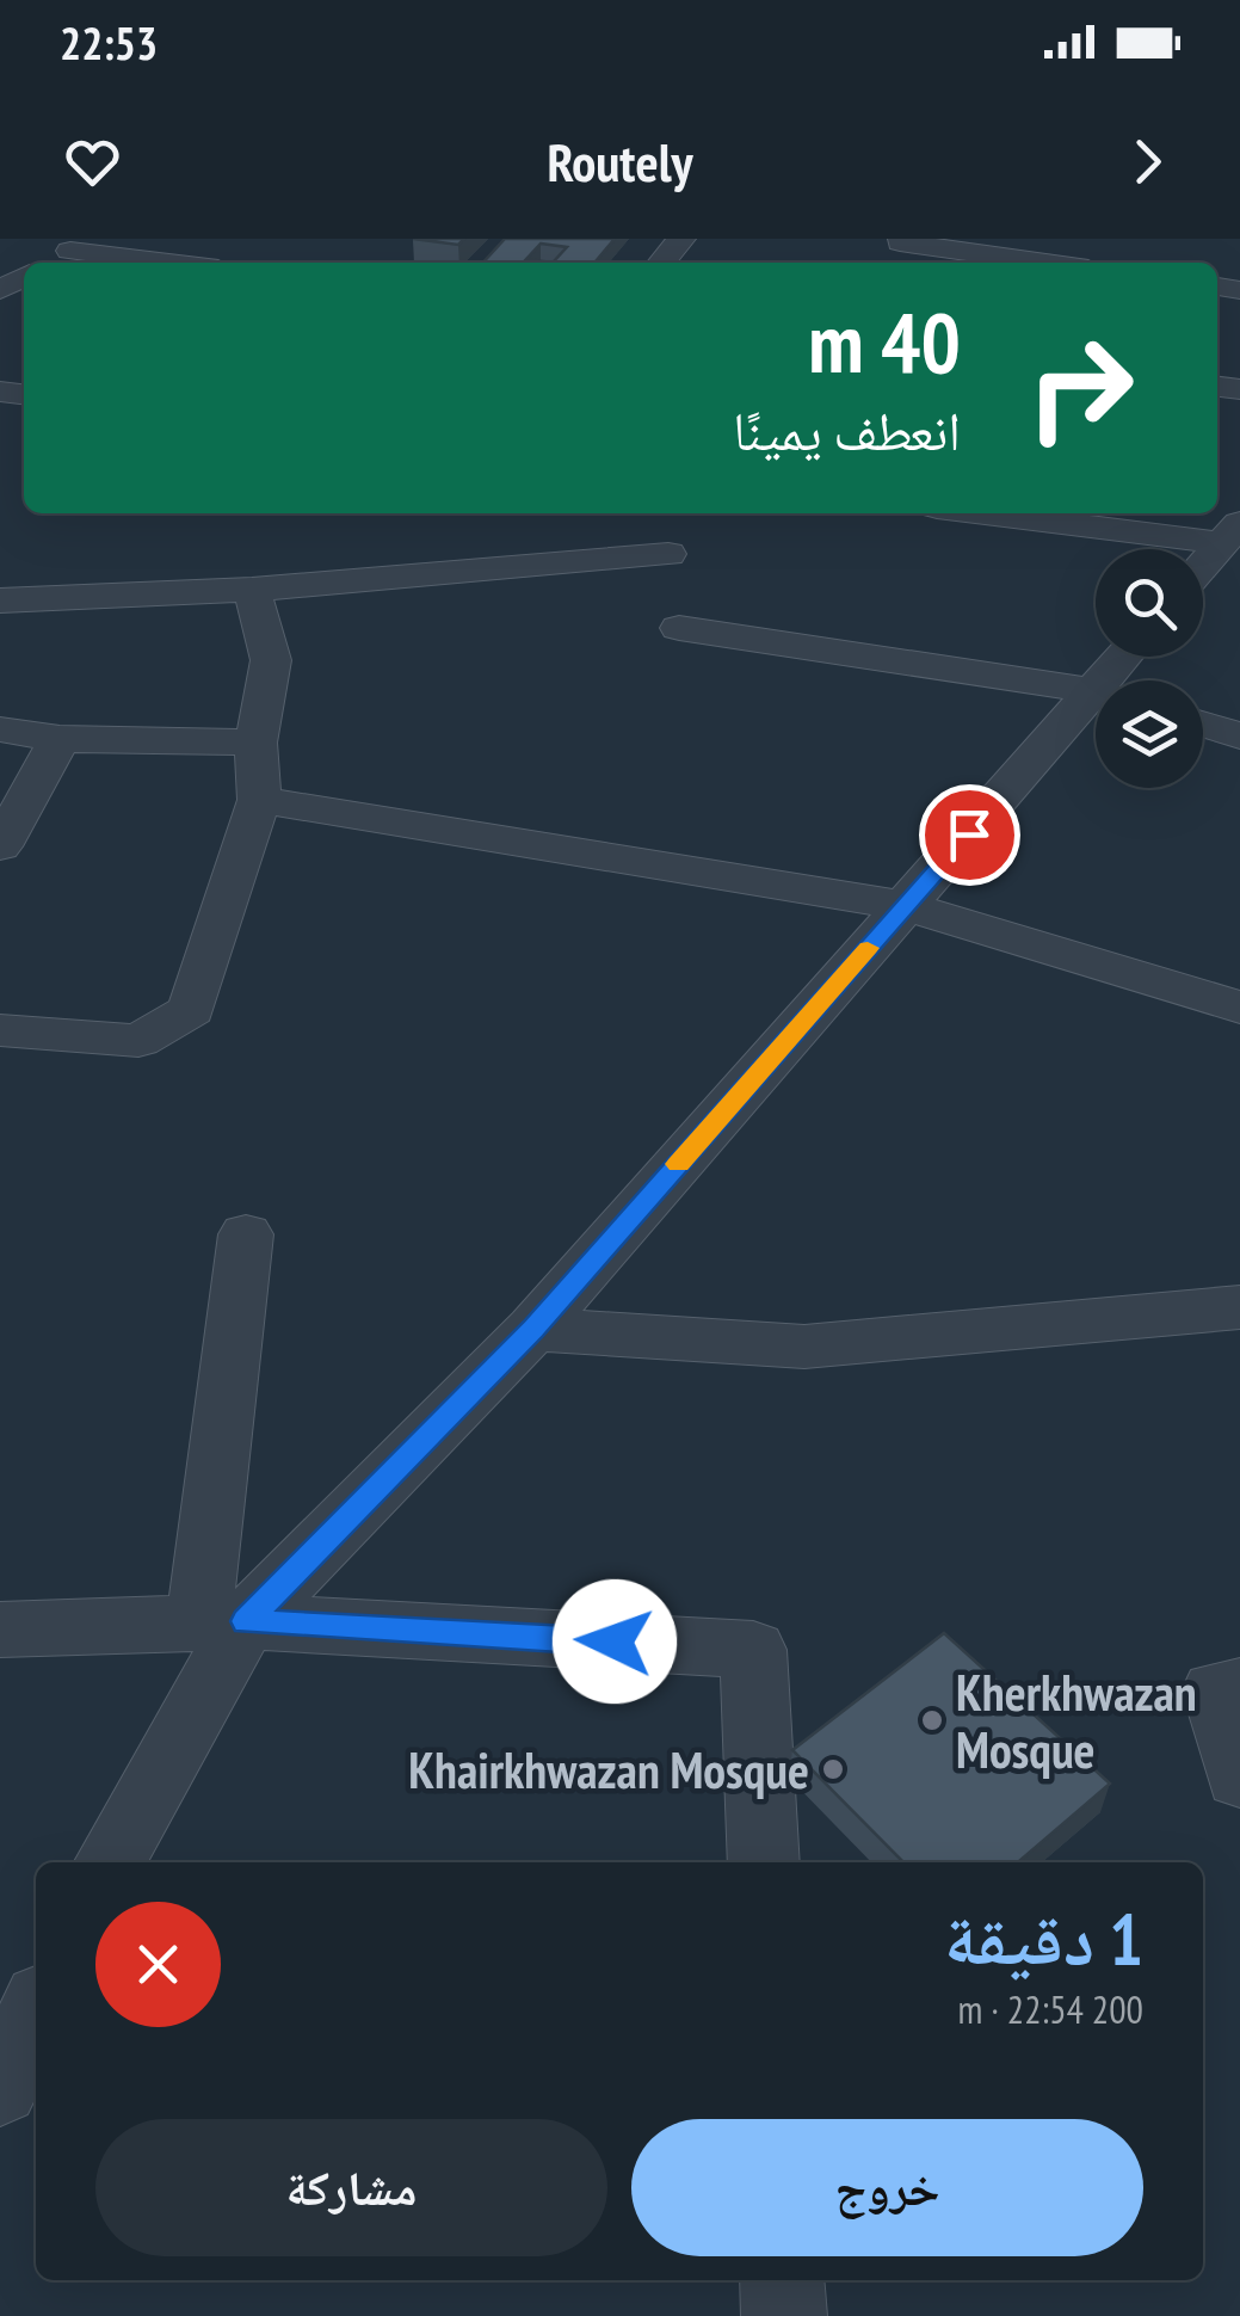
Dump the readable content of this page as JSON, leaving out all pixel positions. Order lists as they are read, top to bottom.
{
  "places": ["Kherkhwazan Mosque", "Khairkhwazan Mosque"],
  "page": {
    "status": "22:53",
    "header": "Routely",
    "turn": ["40 m", "انعطف يمينًا"],
    "heading": ["1 دقيقة", "200 m · 22:54"],
    "buttons": ["خروج", "مشاركة"]
  }
}
